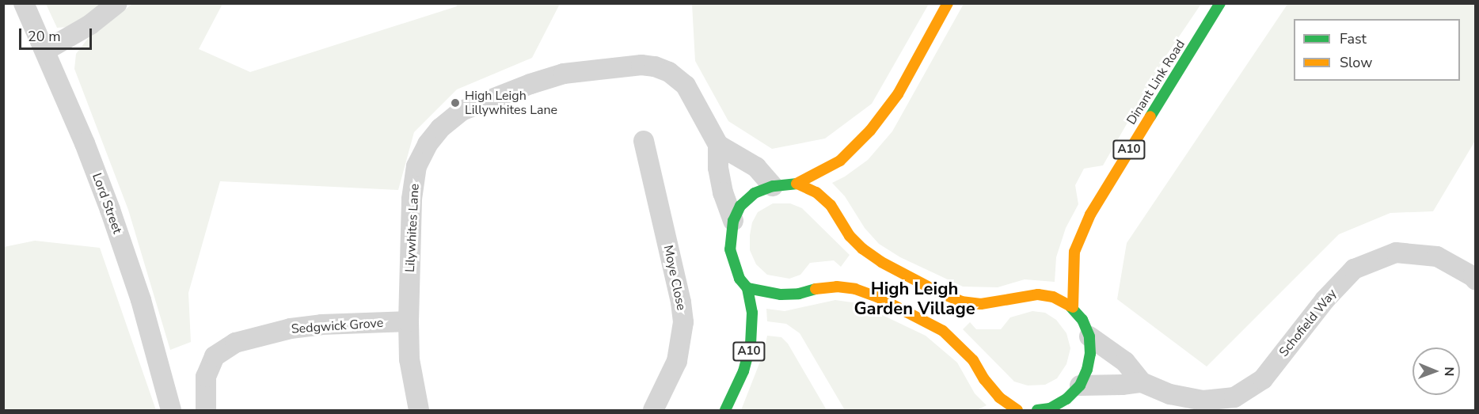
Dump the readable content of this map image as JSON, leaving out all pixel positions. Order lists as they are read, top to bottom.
{
  "streets": {
    "main road": ["Dinant Link Road", "A10"],
    "street": [
      "Lord Street",
      "Lilywhites Lane",
      "Moye Close",
      "Schofield Way",
      "Sedgwick Grove"
    ]
  },
  "crossings": [
    ["Lilywhites Lane", "Sedgwick Grove"]
  ],
  "districts": ["High Leigh Garden Village"],
  "places": ["High Leigh Lillywhites Lane"],
  "legend": ["Fast", "Slow"],
  "scale_bar": "20 m",
  "north": "right"
}
